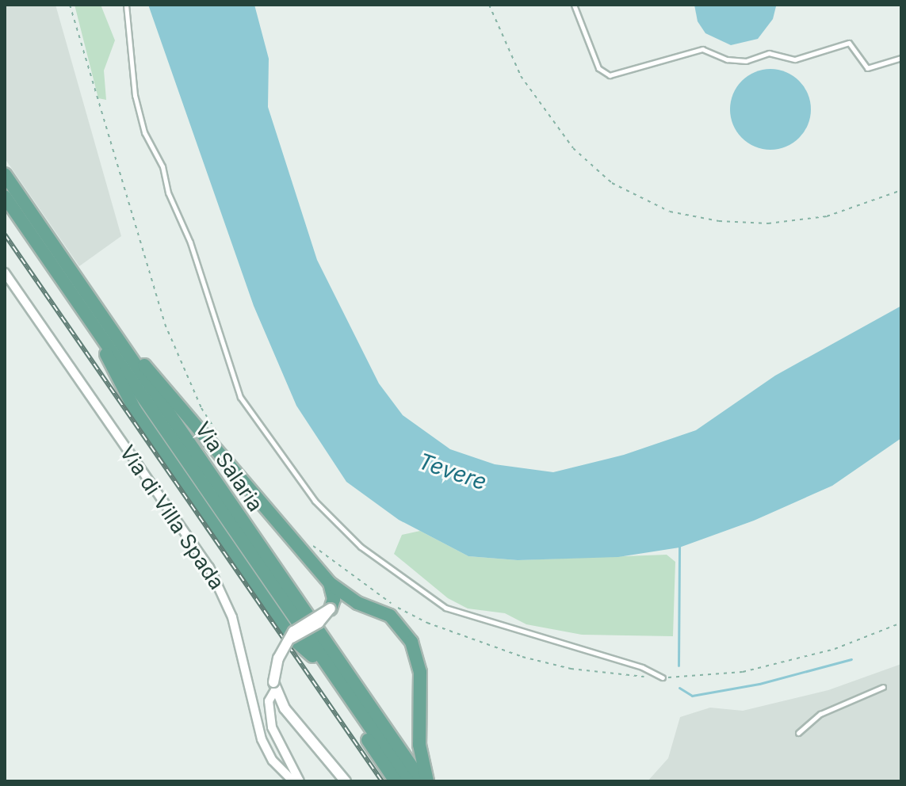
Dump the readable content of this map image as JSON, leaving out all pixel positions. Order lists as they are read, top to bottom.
{
  "streets": {
    "main road": ["Via Salaria"],
    "street": ["Via di Villa Spada"]
  },
  "water": ["Tevere"]
}
